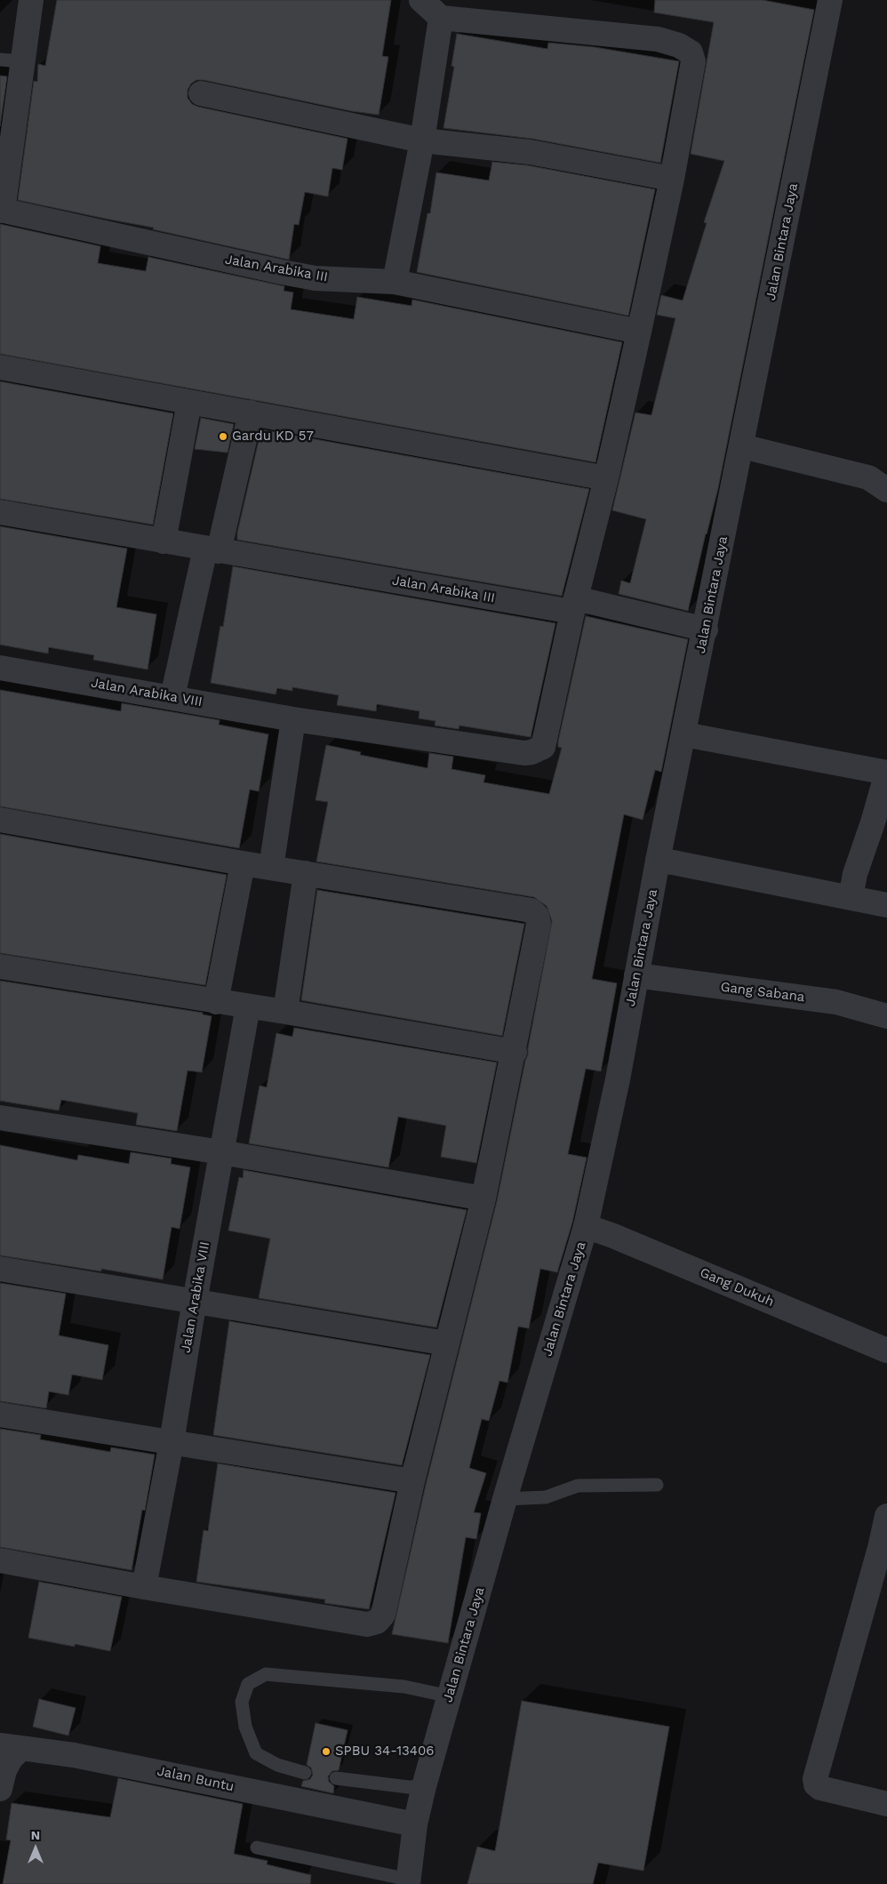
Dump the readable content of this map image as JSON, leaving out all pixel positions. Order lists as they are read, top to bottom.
{
  "streets": {
    "street": [
      "Jalan Bintara Jaya",
      "Jalan Arabika III",
      "Jalan Arabika VIII",
      "Gang Sabana",
      "Gang Dukuh",
      "Jalan Buntu"
    ]
  },
  "crossings": [
    ["Jalan Bintara Jaya", "Jalan Arabika III"],
    ["Jalan Bintara Jaya", "Gang Sabana"],
    ["Jalan Bintara Jaya", "Gang Dukuh"],
    ["Jalan Bintara Jaya", "Jalan Buntu"],
    ["Jalan Arabika III", "Jalan Arabika VIII"]
  ],
  "places": ["Gardu KD 57", "SPBU 34-13406"],
  "north": "top"
}
